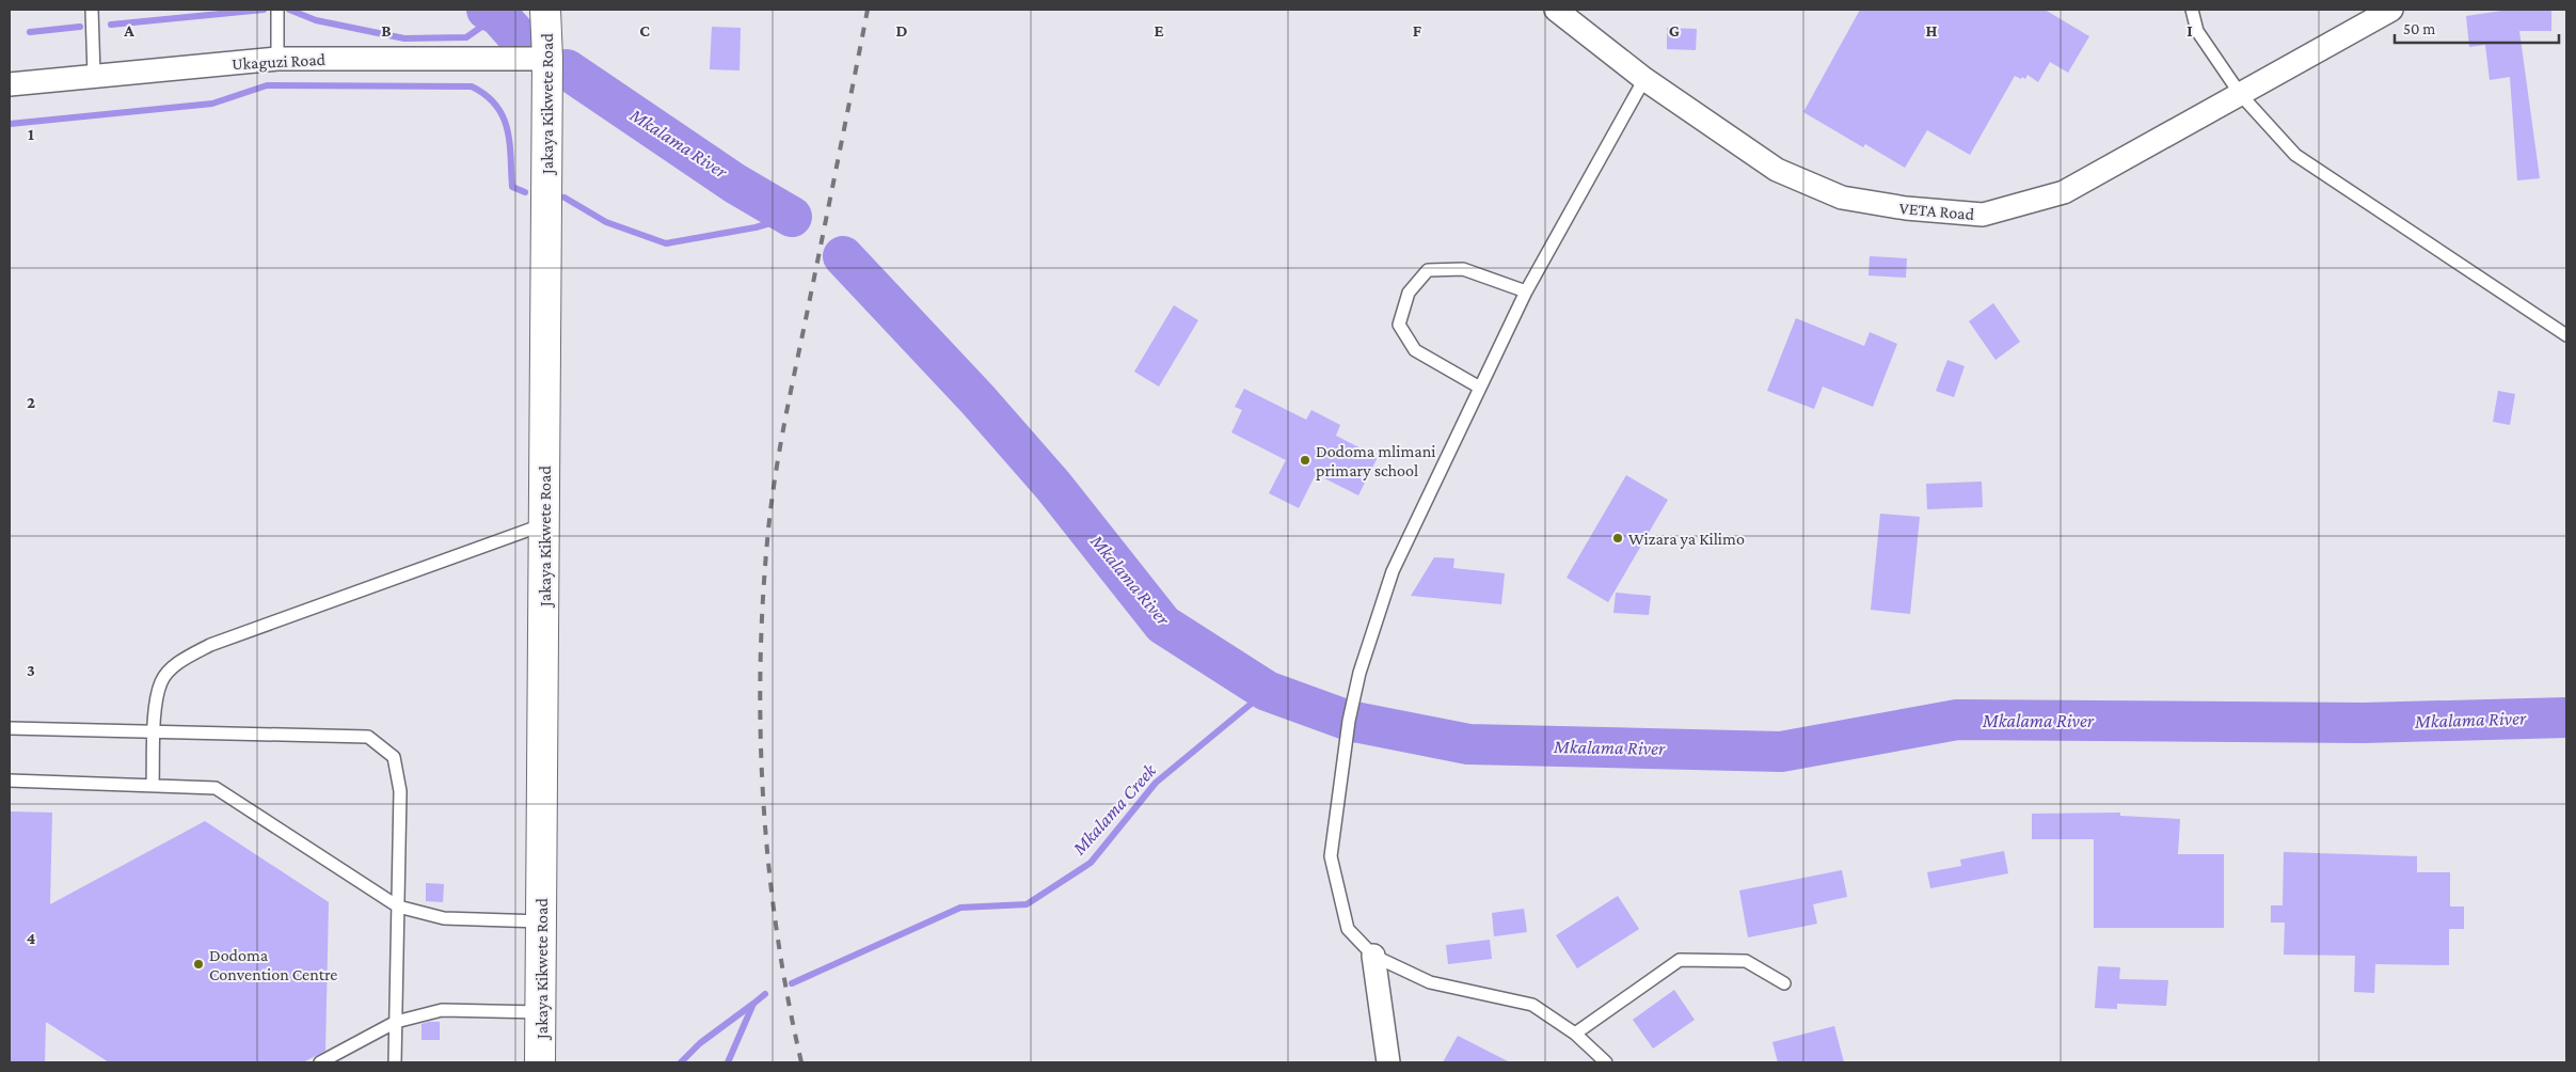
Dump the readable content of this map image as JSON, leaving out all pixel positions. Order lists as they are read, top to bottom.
{
  "streets": {
    "main road": ["Jakaya Kikwete Road"],
    "street": ["Ukaguzi Road", "VETA Road"]
  },
  "crossings": [
    ["Ukaguzi Road", "Jakaya Kikwete Road"]
  ],
  "water": ["Mkalama River", "Mkalama Creek"],
  "places": ["Dodoma mlimani primary school", "Wizara ya Kilimo", "Dodoma Convention Centre"],
  "scale_bar": "50 m",
  "grid": {
    "columns": [
      "A",
      "B",
      "C",
      "D",
      "E",
      "F",
      "G",
      "H",
      "I"
    ],
    "rows": [
      "1",
      "2",
      "3",
      "4"
    ]
  }
}
